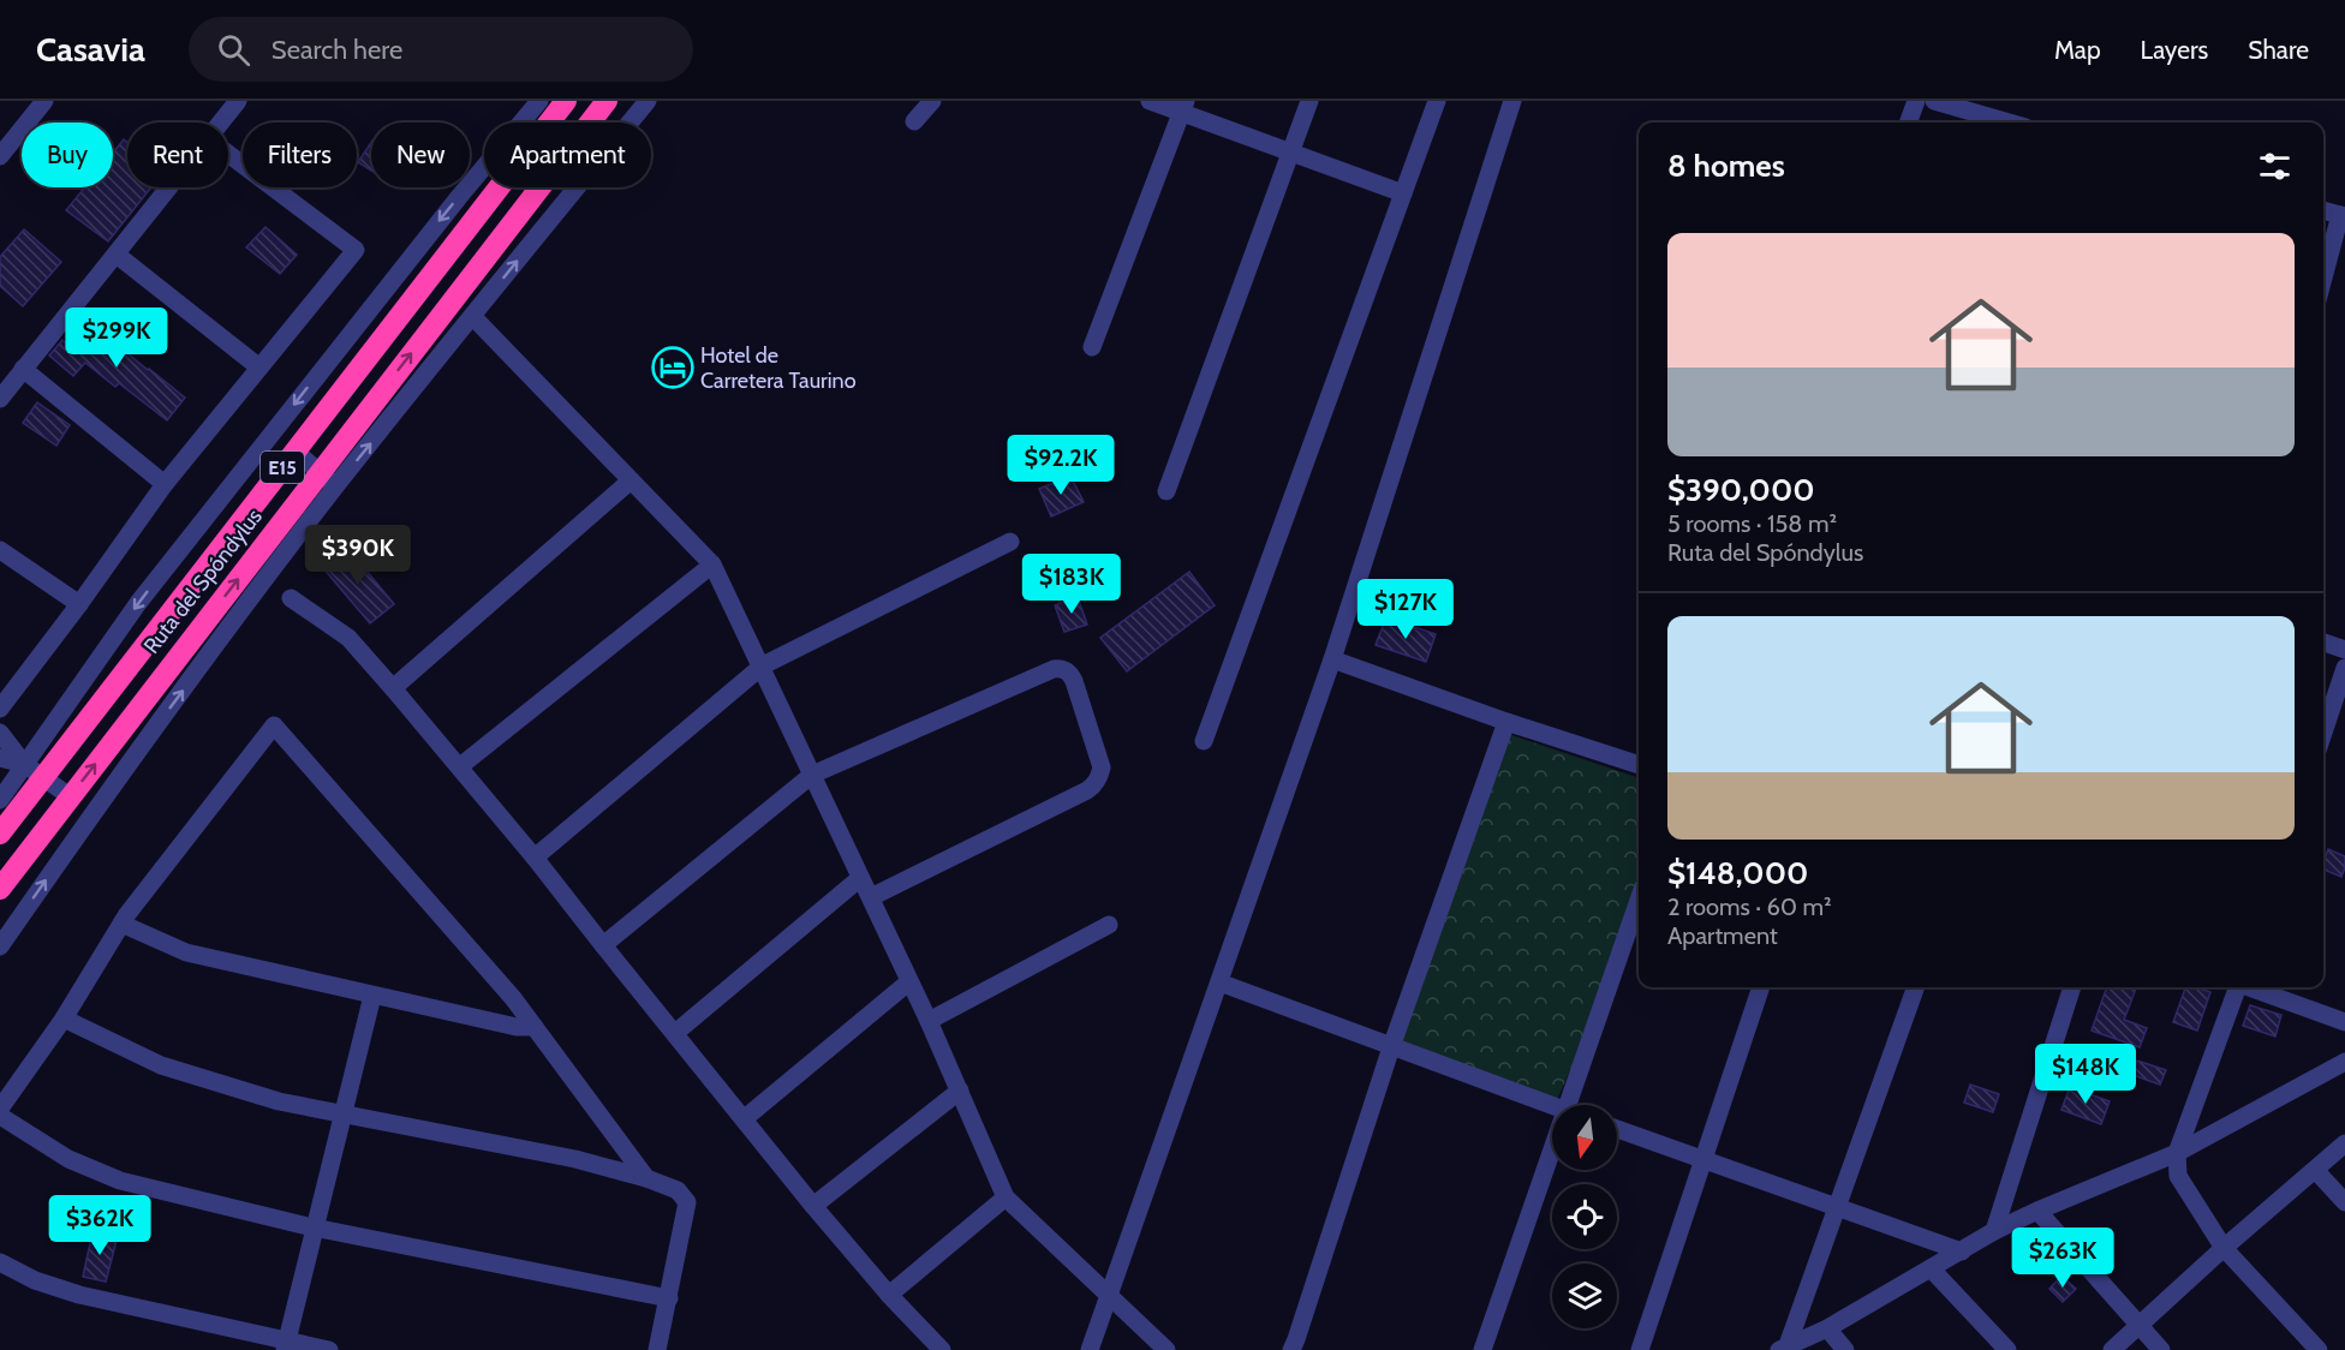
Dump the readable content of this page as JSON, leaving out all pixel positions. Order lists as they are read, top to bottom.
{
  "streets": {
    "highway": ["E15", "Ruta del Spóndylus"]
  },
  "places": {
    "hotel": ["Hotel de Carretera Taurino"]
  },
  "north": "bottom",
  "page": {
    "header": "Casavia",
    "search": "Search here",
    "nav": ["Map", "Layers", "Share"],
    "chip": [
      "Buy",
      "Rent",
      "Filters",
      "New",
      "Apartment"
    ],
    "heading": "8 homes",
    "list": [
      {
        "name": "$390,000",
        "note": "5 rooms · 158 m² · Ruta del Spóndylus"
      },
      {
        "name": "$148,000",
        "note": "2 rooms · 60 m² · Apartment"
      }
    ],
    "price": [
      "$299K",
      "$92.2K",
      "$390K",
      "$183K",
      "$127K",
      "$148K",
      "$362K",
      "$263K"
    ]
  }
}
